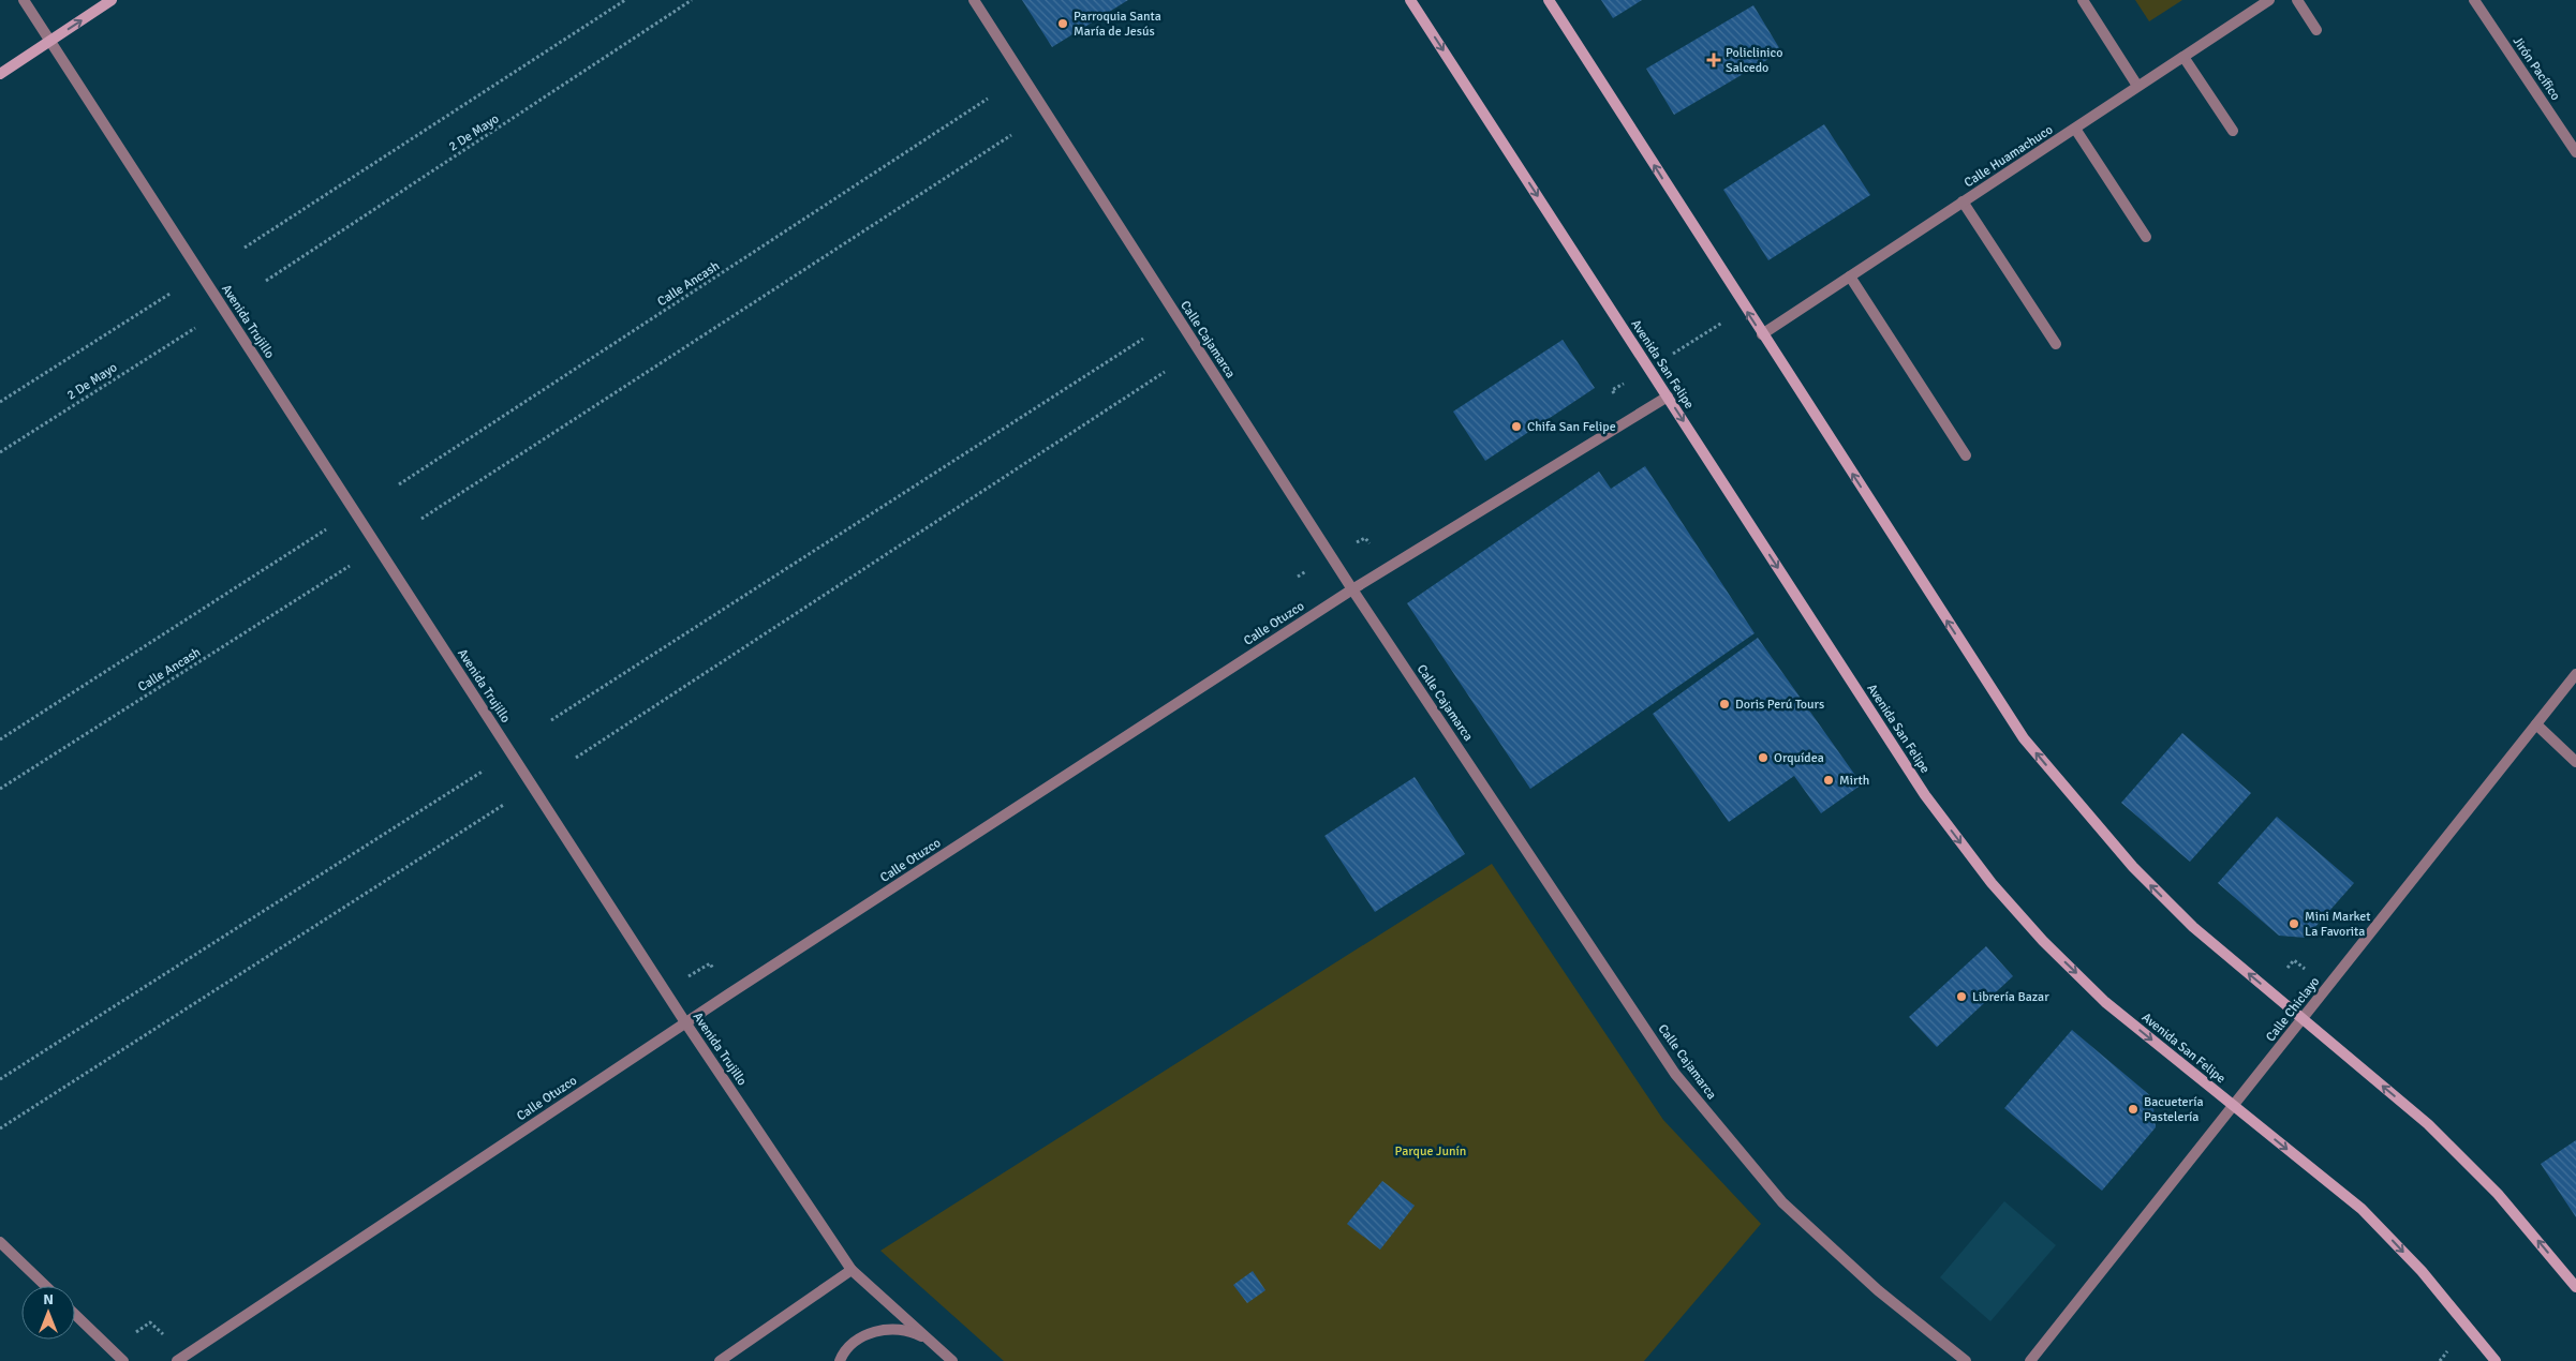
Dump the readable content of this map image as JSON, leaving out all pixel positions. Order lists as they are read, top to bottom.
{
  "streets": {
    "main road": ["Avenida San Felipe"],
    "street": [
      "Jirón Pacífico",
      "Calle Huamachuco",
      "Avenida Trujillo",
      "Calle Cajamarca",
      "Calle Otuzco",
      "Calle Chiclayo"
    ],
    "path": ["2 De Mayo", "Calle Ancash"]
  },
  "crossings": [
    ["Avenida Trujillo", "Calle Otuzco"],
    ["Calle Cajamarca", "Calle Otuzco"],
    ["Avenida San Felipe", "Calle Otuzco"],
    ["Avenida San Felipe", "Calle Chiclayo"]
  ],
  "one_way": ["Avenida San Felipe"],
  "parks": ["Parque Junín"],
  "places": {
    "other": [
      "Parroquia Santa María de Jesús",
      "Chifa San Felipe",
      "Doris Perú Tours",
      "Orquídea",
      "Mirth",
      "Mini Market La Favorita",
      "Librería Bazar",
      "Bacuetería Pastelería"
    ],
    "health": ["Policlinico Salcedo"]
  },
  "north": "top"
}
